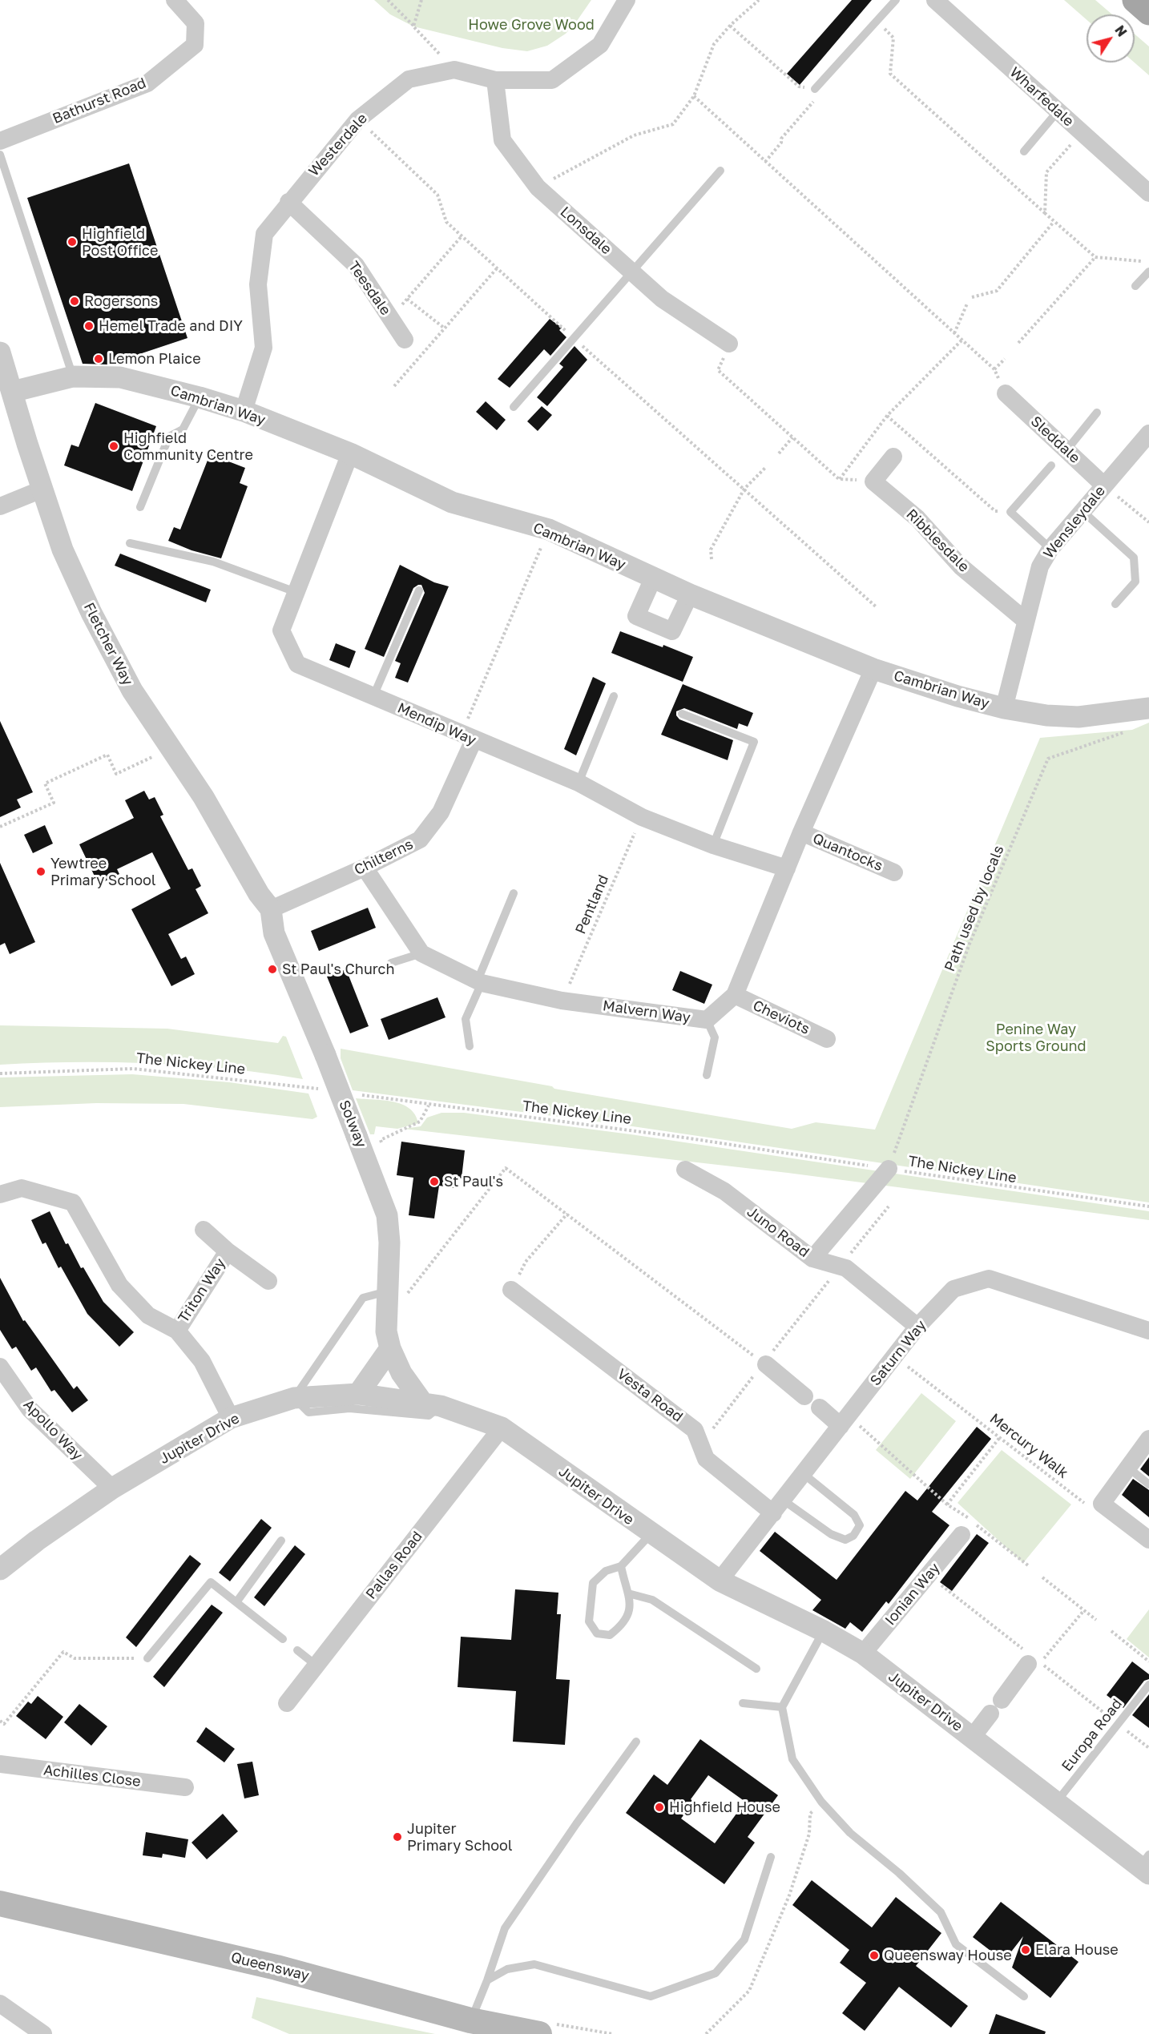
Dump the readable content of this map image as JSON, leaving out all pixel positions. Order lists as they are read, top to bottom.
{
  "streets": {
    "main road": ["Queensway"],
    "street": [
      "Wharfedale",
      "Bathurst Road",
      "Westerdale",
      "Lonsdale",
      "Teesdale",
      "Cambrian Way",
      "Sleddale",
      "Wensleydale",
      "Ribblesdale",
      "Fletcher Way",
      "Mendip Way",
      "Quantocks",
      "Chilterns",
      "Malvern Way",
      "Cheviots",
      "Solway",
      "Juno Road",
      "Triton Way",
      "Saturn Way",
      "Vesta Road",
      "Apollo Way",
      "Jupiter Drive",
      "Pallas Road",
      "Ionian Way",
      "Achilles Close"
    ],
    "lane": ["Europa Road"],
    "path": [
      "Pentland",
      "Path used by locals",
      "The Nickey Line",
      "Mercury Walk"
    ]
  },
  "crossings": [
    ["Westerdale", "Lonsdale"],
    ["Westerdale", "Teesdale"],
    ["Westerdale", "Cambrian Way"],
    ["Cambrian Way", "Wensleydale"],
    ["Cambrian Way", "Fletcher Way"],
    ["Cambrian Way", "Mendip Way"],
    ["Cambrian Way", "Malvern Way"],
    ["Sleddale", "Wensleydale"],
    ["Wensleydale", "Ribblesdale"],
    ["Fletcher Way", "Chilterns"],
    ["Fletcher Way", "Solway"],
    ["Mendip Way", "Chilterns"],
    ["Mendip Way", "Pentland"],
    ["Mendip Way", "Malvern Way"],
    ["Quantocks", "Malvern Way"],
    ["Chilterns", "Solway"],
    ["Pentland", "Malvern Way"],
    ["Path used by locals", "The Nickey Line"],
    ["Malvern Way", "Cheviots"],
    ["Solway", "Jupiter Drive"],
    ["Juno Road", "Saturn Way"],
    ["Saturn Way", "Vesta Road"],
    ["Saturn Way", "Jupiter Drive"],
    ["Saturn Way", "Mercury Walk"],
    ["Apollo Way", "Jupiter Drive"],
    ["Jupiter Drive", "Pallas Road"],
    ["Jupiter Drive", "Ionian Way"],
    ["Jupiter Drive", "Europa Road"]
  ],
  "parks": ["Howe Grove Wood", "Penine Way Sports Ground"],
  "places": [
    "Highfield Post Office",
    "Rogersons",
    "Hemel Trade and DIY",
    "Lemon Plaice",
    "Highfield Community Centre",
    "Yewtree Primary School",
    "St Paul's Church",
    "St Paul's",
    "Highfield House",
    "Jupiter Primary School",
    "Elara House",
    "Queensway House"
  ],
  "north": "top right"
}
